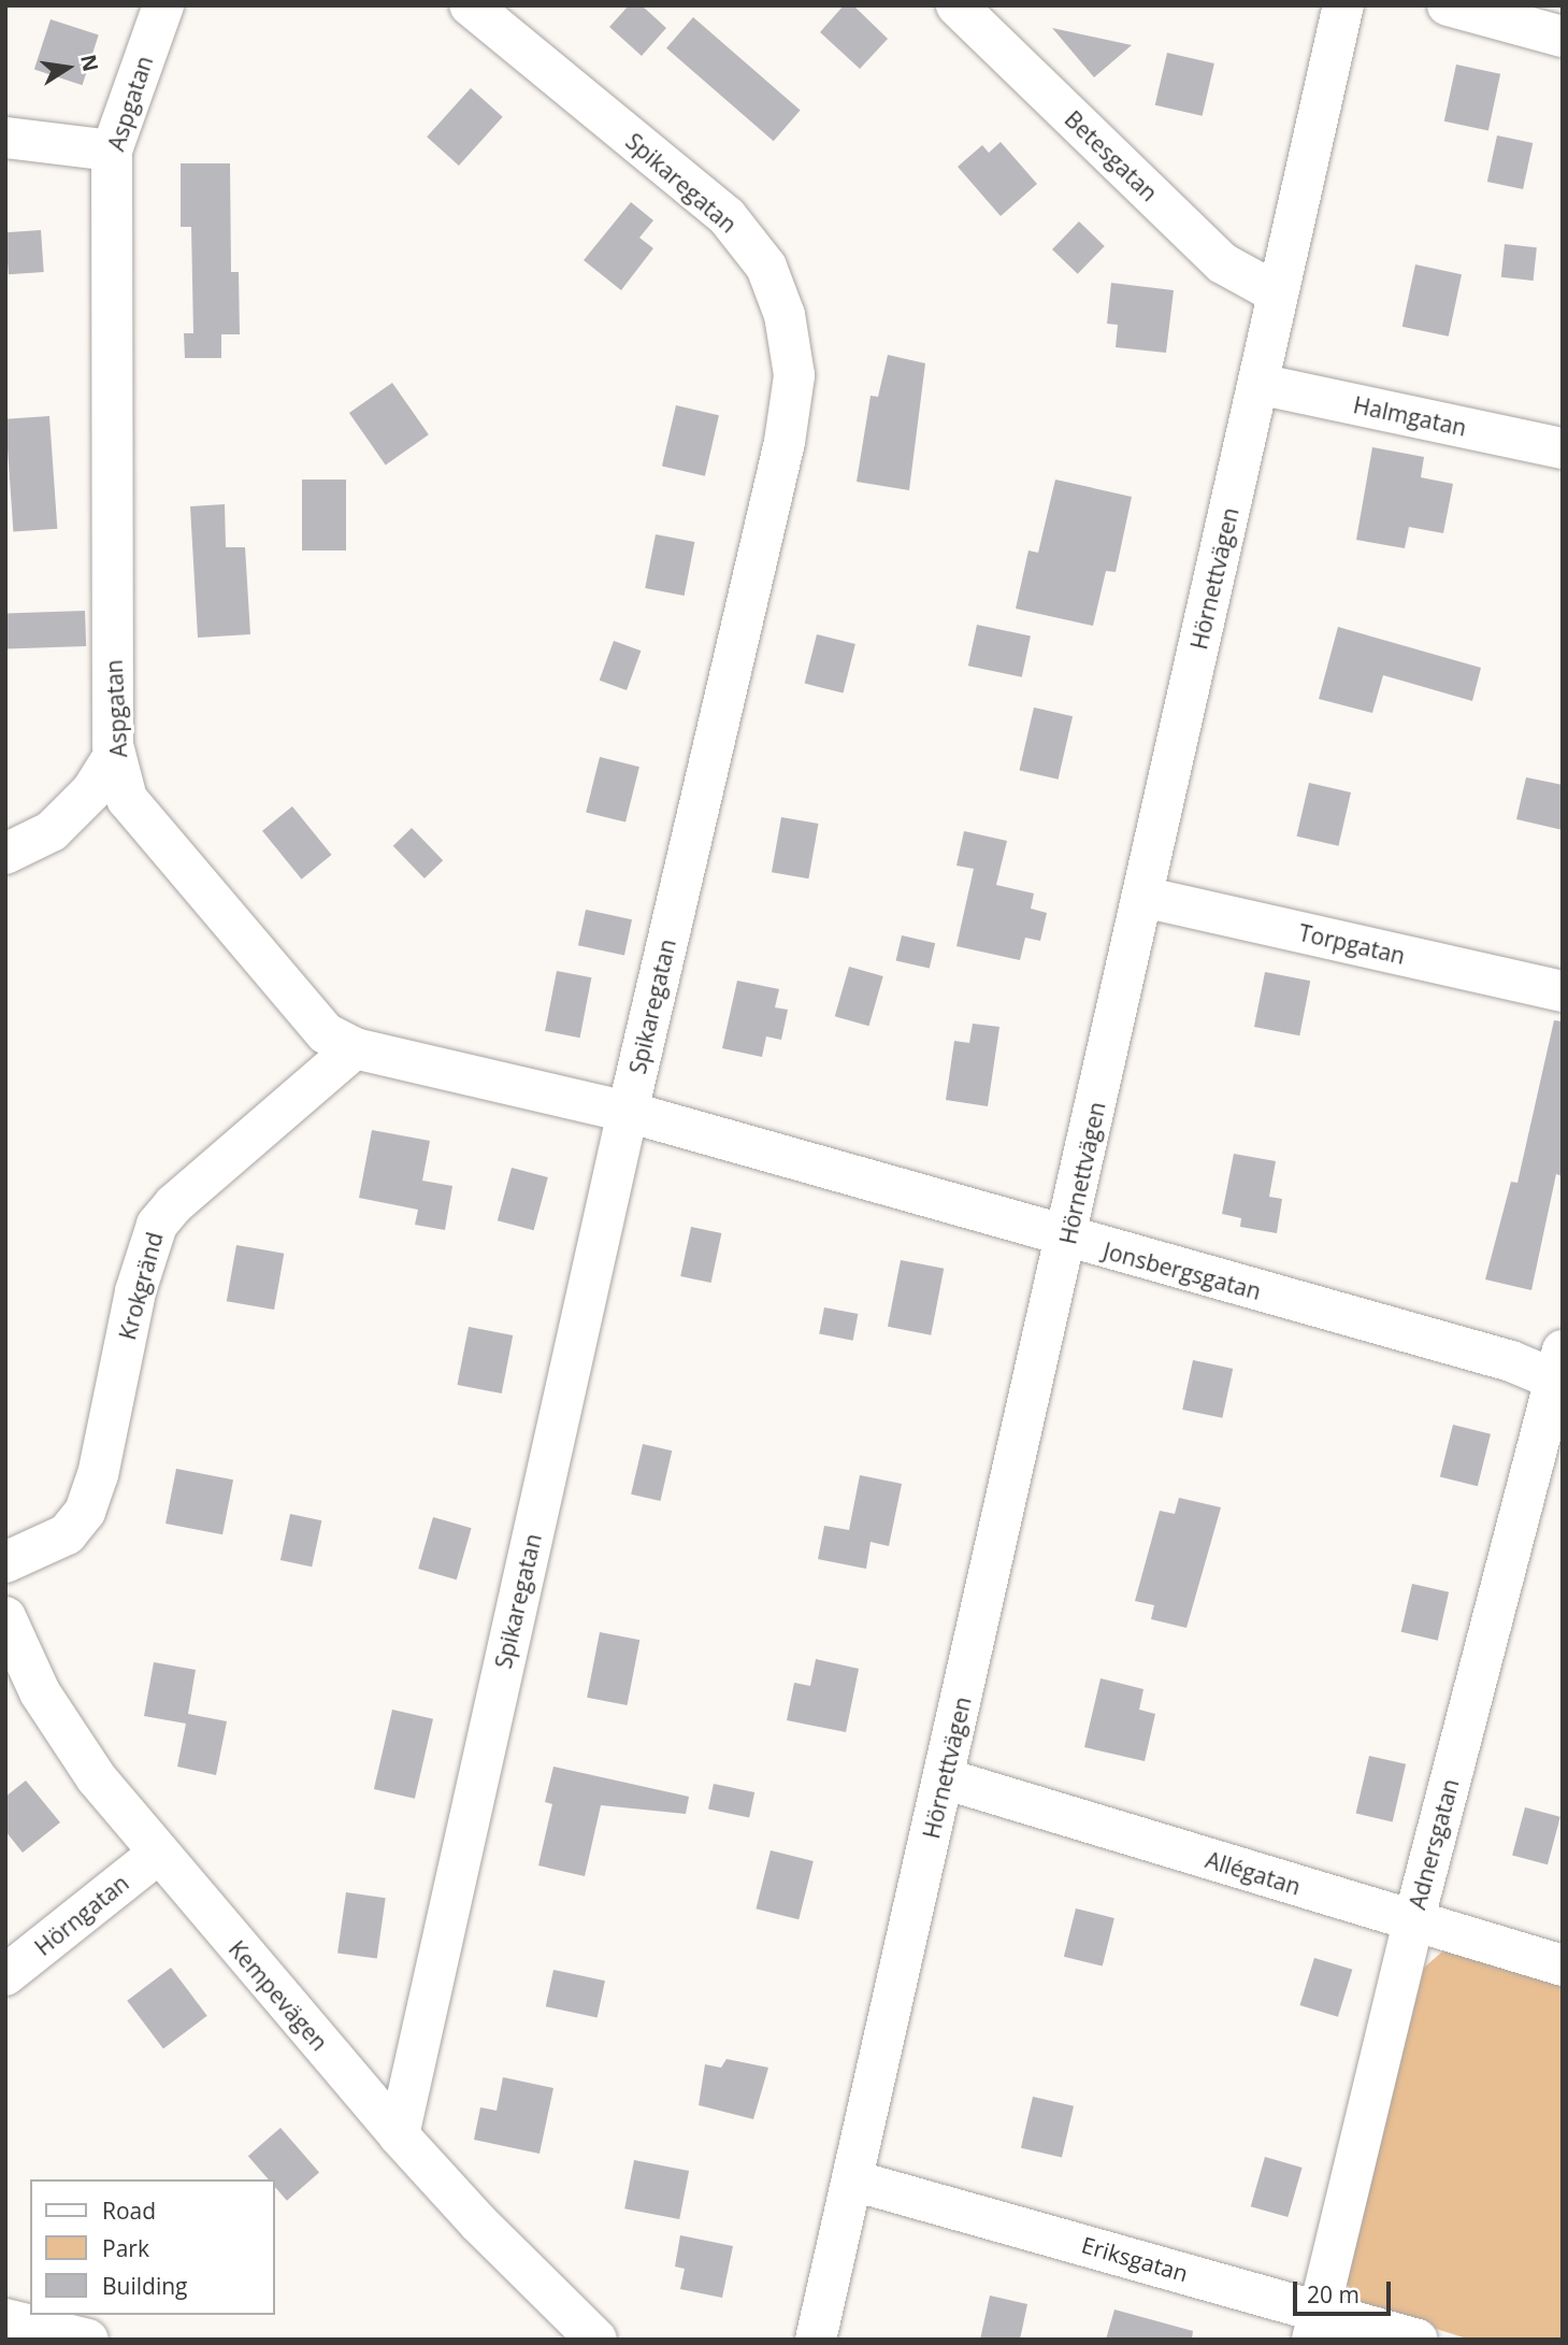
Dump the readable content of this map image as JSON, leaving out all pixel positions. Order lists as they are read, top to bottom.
{
  "streets": {
    "street": [
      "Aspgatan",
      "Betesgatan",
      "Spikaregatan",
      "Halmgatan",
      "Hörnettvägen",
      "Torpgatan",
      "Jonsbergsgatan",
      "Krokgränd",
      "Adnersgatan",
      "Allégatan",
      "Hörngatan",
      "Kempevägen",
      "Eriksgatan"
    ]
  },
  "crossings": [
    ["Aspgatan", "Spikaregatan"],
    ["Aspgatan", "Jonsbergsgatan"],
    ["Aspgatan", "Krokgränd"],
    ["Betesgatan", "Hörnettvägen"],
    ["Spikaregatan", "Jonsbergsgatan"],
    ["Spikaregatan", "Kempevägen"],
    ["Halmgatan", "Hörnettvägen"],
    ["Hörnettvägen", "Torpgatan"],
    ["Hörnettvägen", "Jonsbergsgatan"],
    ["Hörnettvägen", "Allégatan"],
    ["Hörnettvägen", "Eriksgatan"],
    ["Jonsbergsgatan", "Adnersgatan"],
    ["Adnersgatan", "Allégatan"],
    ["Adnersgatan", "Eriksgatan"],
    ["Hörngatan", "Kempevägen"]
  ],
  "legend": ["Road", "Park", "Building"],
  "scale_bar": "20 m",
  "north": "right"
}
